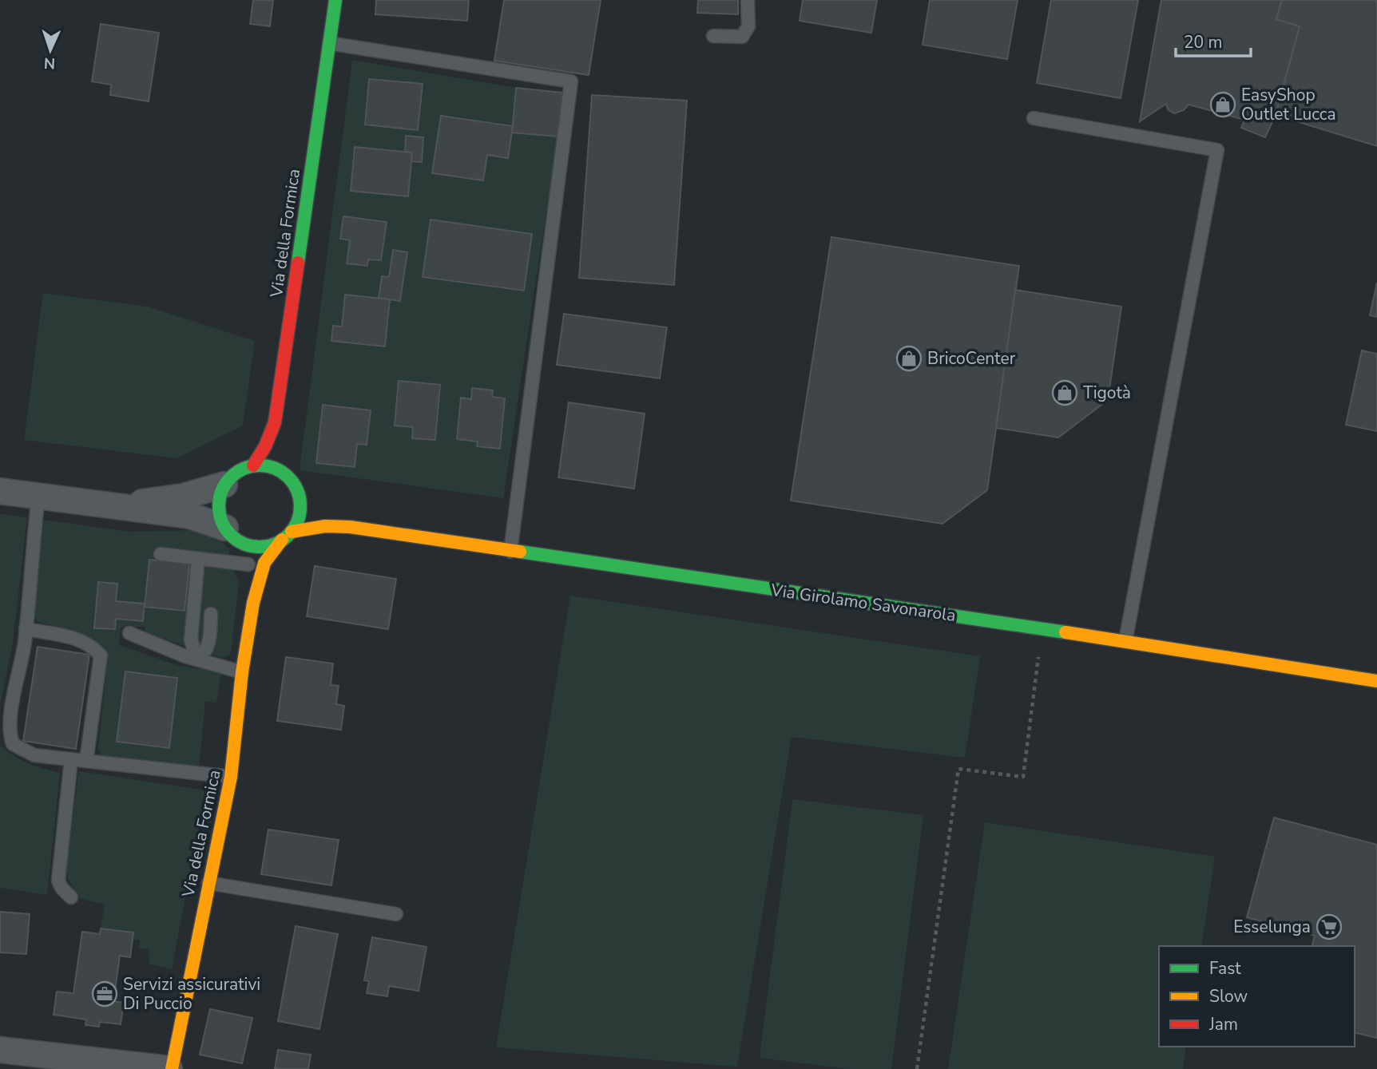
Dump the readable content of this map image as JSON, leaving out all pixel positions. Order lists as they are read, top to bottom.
{
  "streets": {
    "street": ["Via della Formica", "Via Girolamo Savonarola"]
  },
  "crossings": [
    ["Via della Formica", "Via Girolamo Savonarola"]
  ],
  "places": {
    "shop": ["EasyShop Outlet Lucca", "BricoCenter", "Tigotà"],
    "supermarket": ["Esselunga"],
    "office": ["Servizi assicurativi Di Puccio"]
  },
  "legend": ["Fast", "Slow", "Jam"],
  "scale_bar": "20 m",
  "north": "bottom"
}
